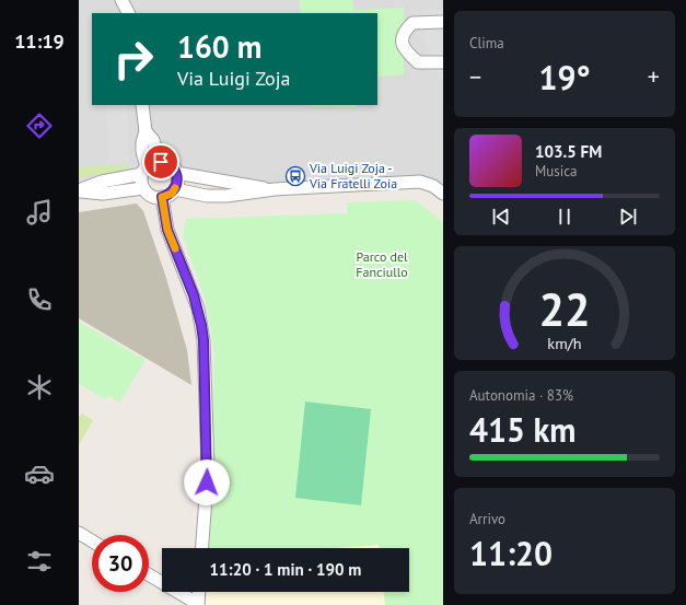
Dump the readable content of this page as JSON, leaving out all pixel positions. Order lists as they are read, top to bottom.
{
  "parks": ["Parco del Fanciullo"],
  "places": {
    "bus stop": ["Via Luigi Zoja - Via Fratelli Zoia"]
  },
  "page": {
    "tabs": "11:19",
    "tile": [
      "Clima",
      ["Autonomia · 83%", "415 km"],
      ["Arrivo", "11:20"]
    ],
    "turn": ["160 m", "Via Luigi Zoja"],
    "heat": ["−", "19°", "+"],
    "song": ["103.5 FM", "Musica"],
    "limit": "30",
    "trip": "11:20 · 1 min · 190 m",
    "gauge": ["22", "km/h"]
  }
}
